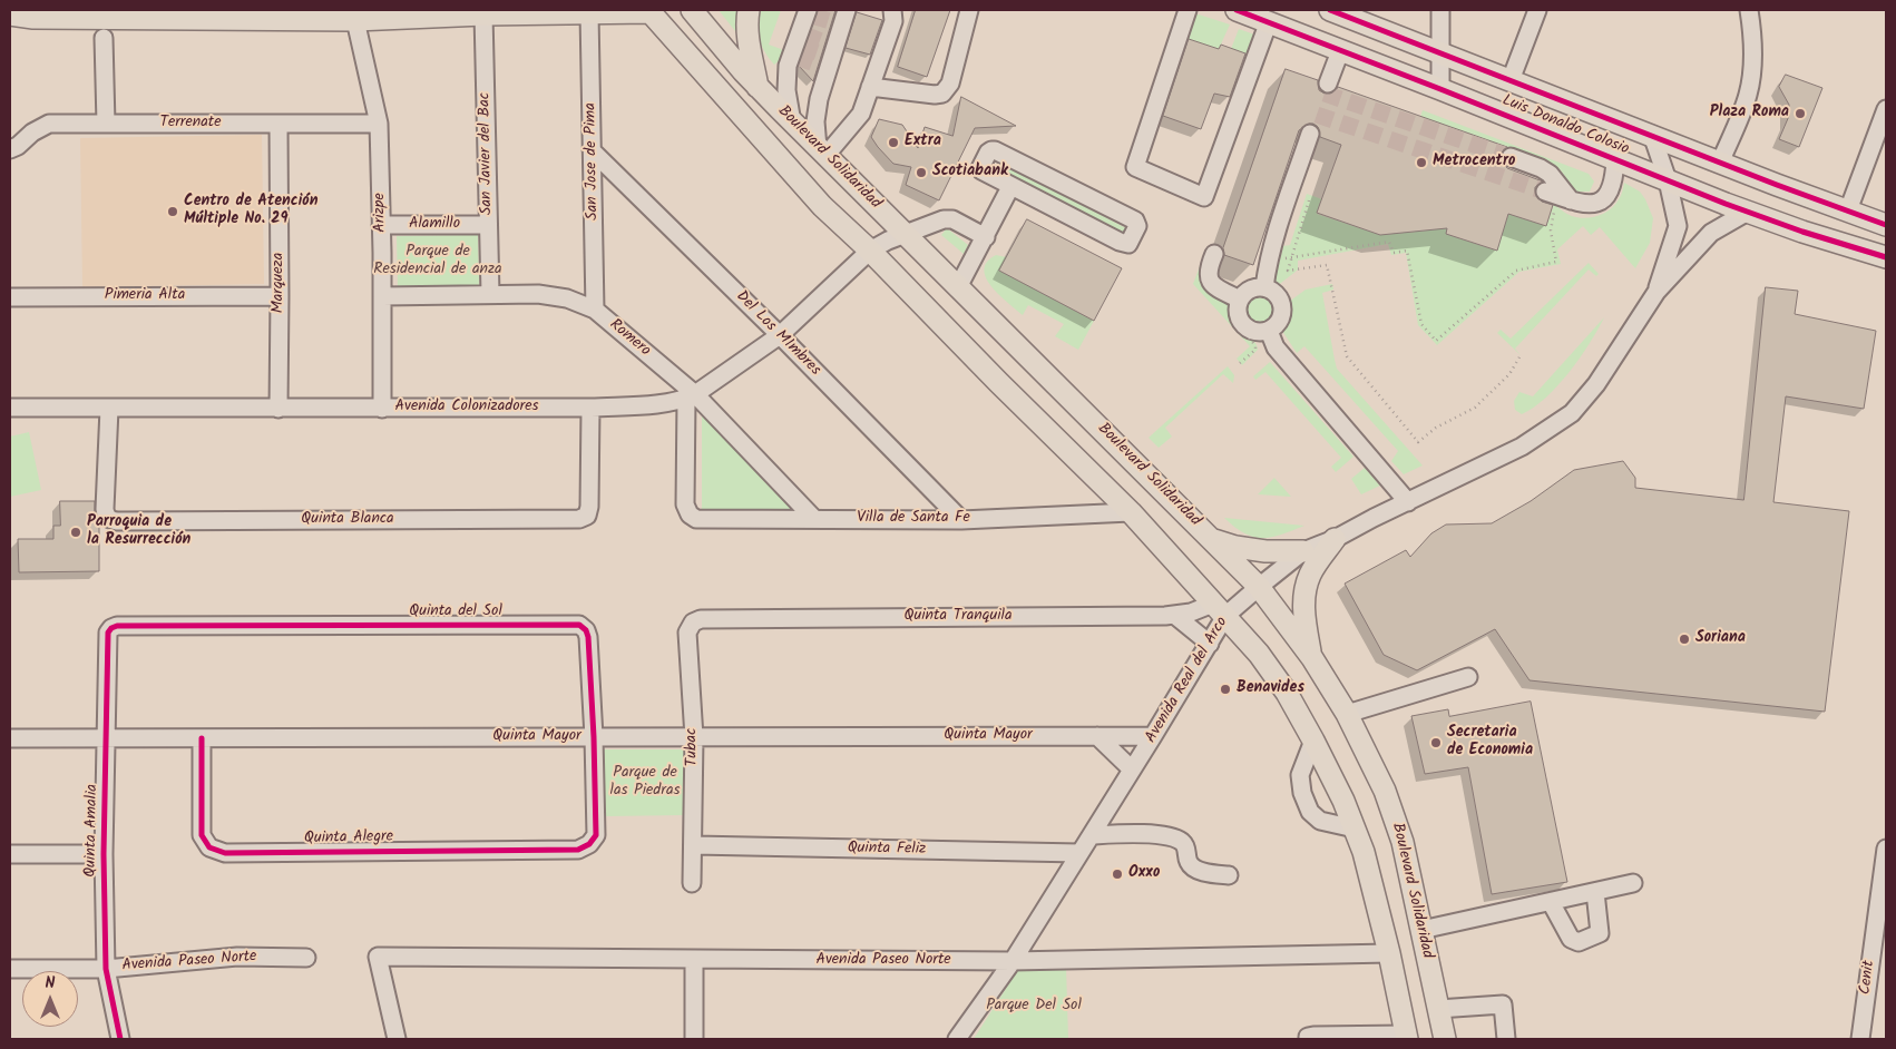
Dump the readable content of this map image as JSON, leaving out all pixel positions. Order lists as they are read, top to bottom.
{
  "streets": {
    "main road": ["Luis Donaldo Colosio", "Boulevard Solidaridad"],
    "street": [
      "Terrenate",
      "San Javier del Bac",
      "San Jose de Pima",
      "Arizpe",
      "Alamillo",
      "Marqueza",
      "Pimeria Alta",
      "Del Los MImbres",
      "Romero",
      "Avenida Colonizadores",
      "Villa de Santa Fe",
      "Quinta Blanca",
      "Quinta del Sol",
      "Quinta Tranquila",
      "Avenida Real del Arco",
      "Quinta Mayor",
      "Tubac",
      "Quinta Amalia",
      "Quinta Alegre",
      "Quinta Feliz",
      "Avenida Paseo Norte",
      "Cenit"
    ]
  },
  "crossings": [
    ["Terrenate", "Arizpe"],
    ["Terrenate", "Marqueza"],
    ["Luis Donaldo Colosio", "Avenida Real del Arco"],
    ["San Javier del Bac", "Alamillo"],
    ["San Javier del Bac", "Romero"],
    ["Boulevard Solidaridad", "Avenida Colonizadores"],
    ["Boulevard Solidaridad", "Avenida Real del Arco"],
    ["San Jose de Pima", "Del Los MImbres"],
    ["San Jose de Pima", "Romero"],
    ["Arizpe", "Alamillo"],
    ["Arizpe", "Romero"],
    ["Arizpe", "Avenida Colonizadores"],
    ["Marqueza", "Pimeria Alta"],
    ["Marqueza", "Avenida Colonizadores"],
    ["Del Los MImbres", "Avenida Colonizadores"],
    ["Del Los MImbres", "Villa de Santa Fe"],
    ["Romero", "Avenida Colonizadores"],
    ["Romero", "Villa de Santa Fe"],
    ["Avenida Colonizadores", "Villa de Santa Fe"],
    ["Avenida Colonizadores", "Quinta Blanca"],
    ["Quinta del Sol", "Quinta Mayor"],
    ["Quinta del Sol", "Quinta Amalia"],
    ["Quinta del Sol", "Quinta Alegre"],
    ["Quinta Tranquila", "Avenida Real del Arco"],
    ["Quinta Tranquila", "Tubac"],
    ["Avenida Real del Arco", "Quinta Mayor"],
    ["Avenida Real del Arco", "Quinta Feliz"],
    ["Avenida Real del Arco", "Avenida Paseo Norte"],
    ["Quinta Mayor", "Tubac"],
    ["Quinta Mayor", "Quinta Amalia"],
    ["Quinta Mayor", "Quinta Alegre"],
    ["Tubac", "Quinta Feliz"],
    ["Quinta Amalia", "Avenida Paseo Norte"]
  ],
  "parks": ["Parque de Residencial de anza", "Parque de las Piedras", "Parque Del Sol"],
  "places": [
    "Plaza Roma",
    "Extra",
    "Metrocentro",
    "Scotiabank",
    "Centro de Atención Múltiple No. 29",
    "Parroquia de la Resurrección",
    "Soriana",
    "Benavides",
    "Secretaria de Economia",
    "Oxxo"
  ],
  "north": "top"
}
